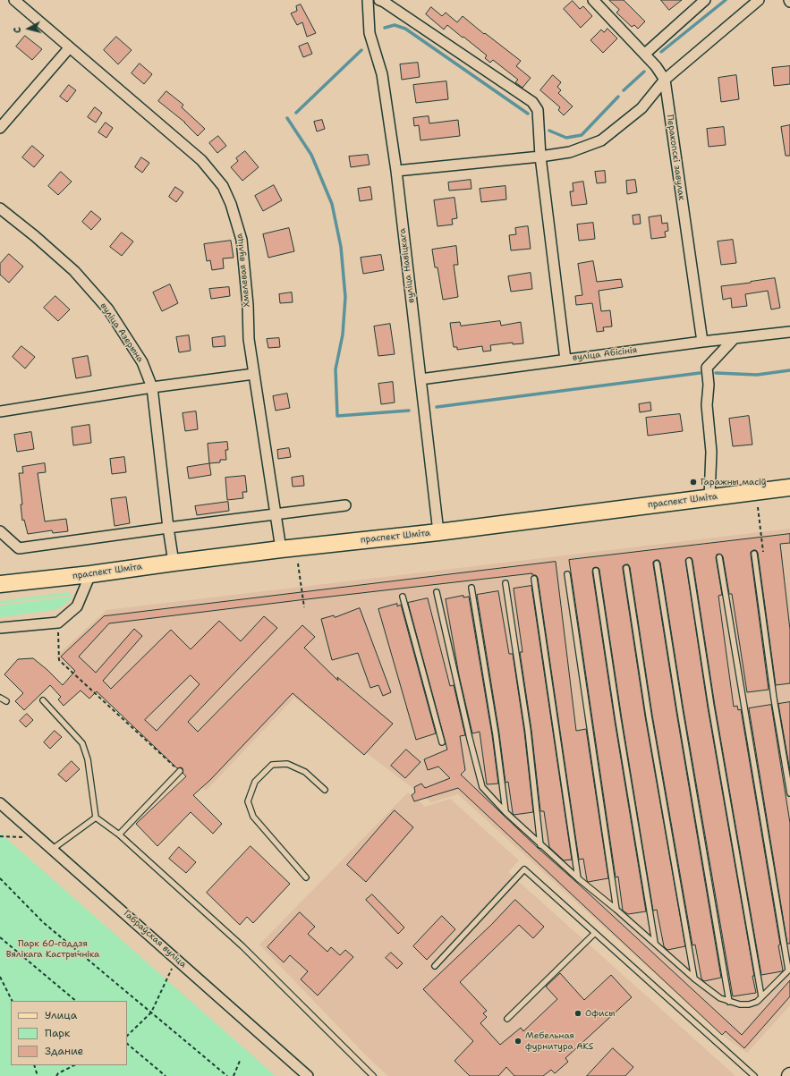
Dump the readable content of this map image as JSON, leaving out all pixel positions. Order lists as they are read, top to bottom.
{
  "streets": {
    "main road": ["праспект Шміта"],
    "street": [
      "Перакопскі завулак",
      "вуліца Навіцкага",
      "Хмелевая вуліца",
      "вуліца Азерына",
      "вуліца Абісінія",
      "Габраўская вуліца"
    ]
  },
  "crossings": [
    ["Перакопскі завулак", "вуліца Абісінія"],
    ["вуліца Навіцкага", "вуліца Абісінія"],
    ["вуліца Навіцкага", "праспект Шміта"],
    ["Хмелевая вуліца", "праспект Шміта"],
    ["вуліца Азерына", "праспект Шміта"]
  ],
  "parks": ["Парк 60-годдзя Вялікага Кастрычніка"],
  "places": ["Гаражны масіў", "Офисы", "Мебельная фурнитура AKS"],
  "legend": ["Улица", "Парк", "Здание"],
  "north": "left"
}
